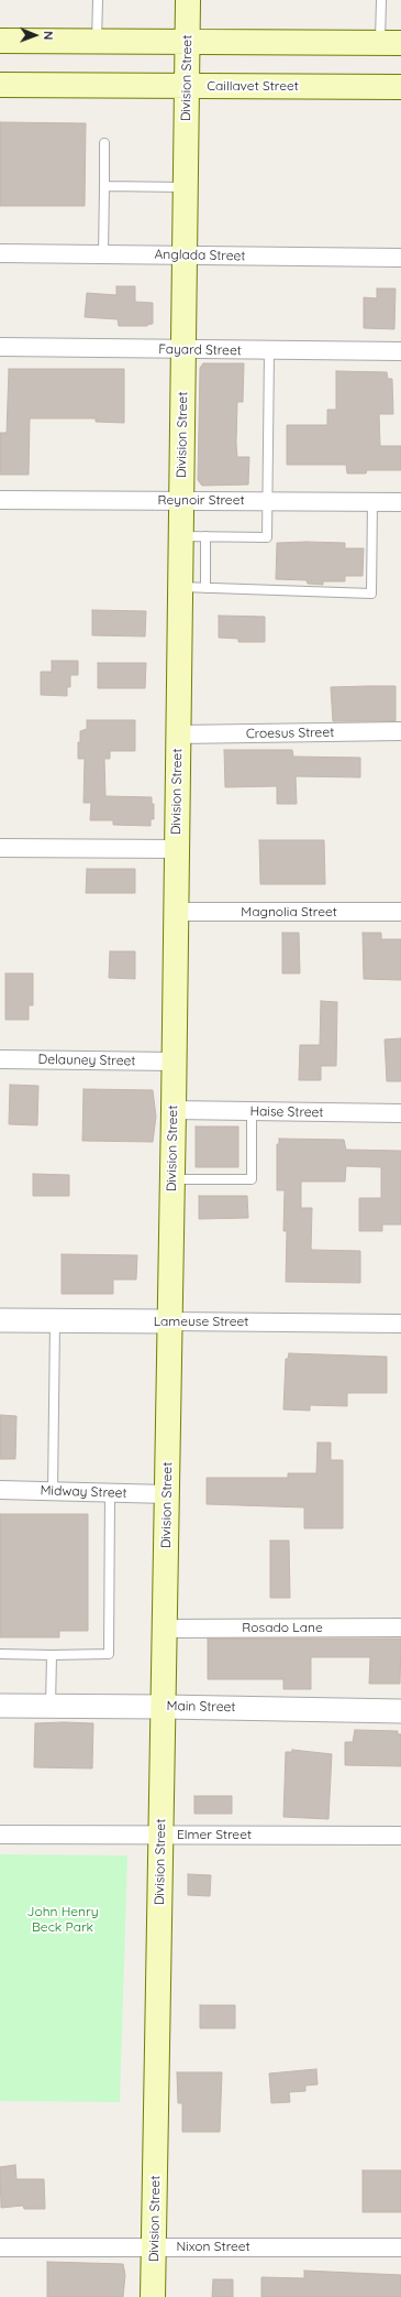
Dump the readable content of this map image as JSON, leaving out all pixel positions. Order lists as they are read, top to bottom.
{
  "streets": {
    "main road": ["Division Street", "Caillavet Street"],
    "street": [
      "Anglada Street",
      "Fayard Street",
      "Reynoir Street",
      "Croesus Street",
      "Magnolia Street",
      "Delauney Street",
      "Haise Street",
      "Lameuse Street",
      "Midway Street",
      "Rosado Lane",
      "Main Street",
      "Elmer Street",
      "Nixon Street"
    ]
  },
  "crossings": [
    ["Division Street", "Caillavet Street"],
    ["Division Street", "Anglada Street"],
    ["Division Street", "Fayard Street"],
    ["Division Street", "Reynoir Street"],
    ["Division Street", "Croesus Street"],
    ["Division Street", "Magnolia Street"],
    ["Division Street", "Delauney Street"],
    ["Division Street", "Haise Street"],
    ["Division Street", "Lameuse Street"],
    ["Division Street", "Midway Street"],
    ["Division Street", "Rosado Lane"],
    ["Division Street", "Main Street"],
    ["Division Street", "Elmer Street"],
    ["Division Street", "Nixon Street"]
  ],
  "parks": ["John Henry Beck Park"],
  "north": "right"
}
